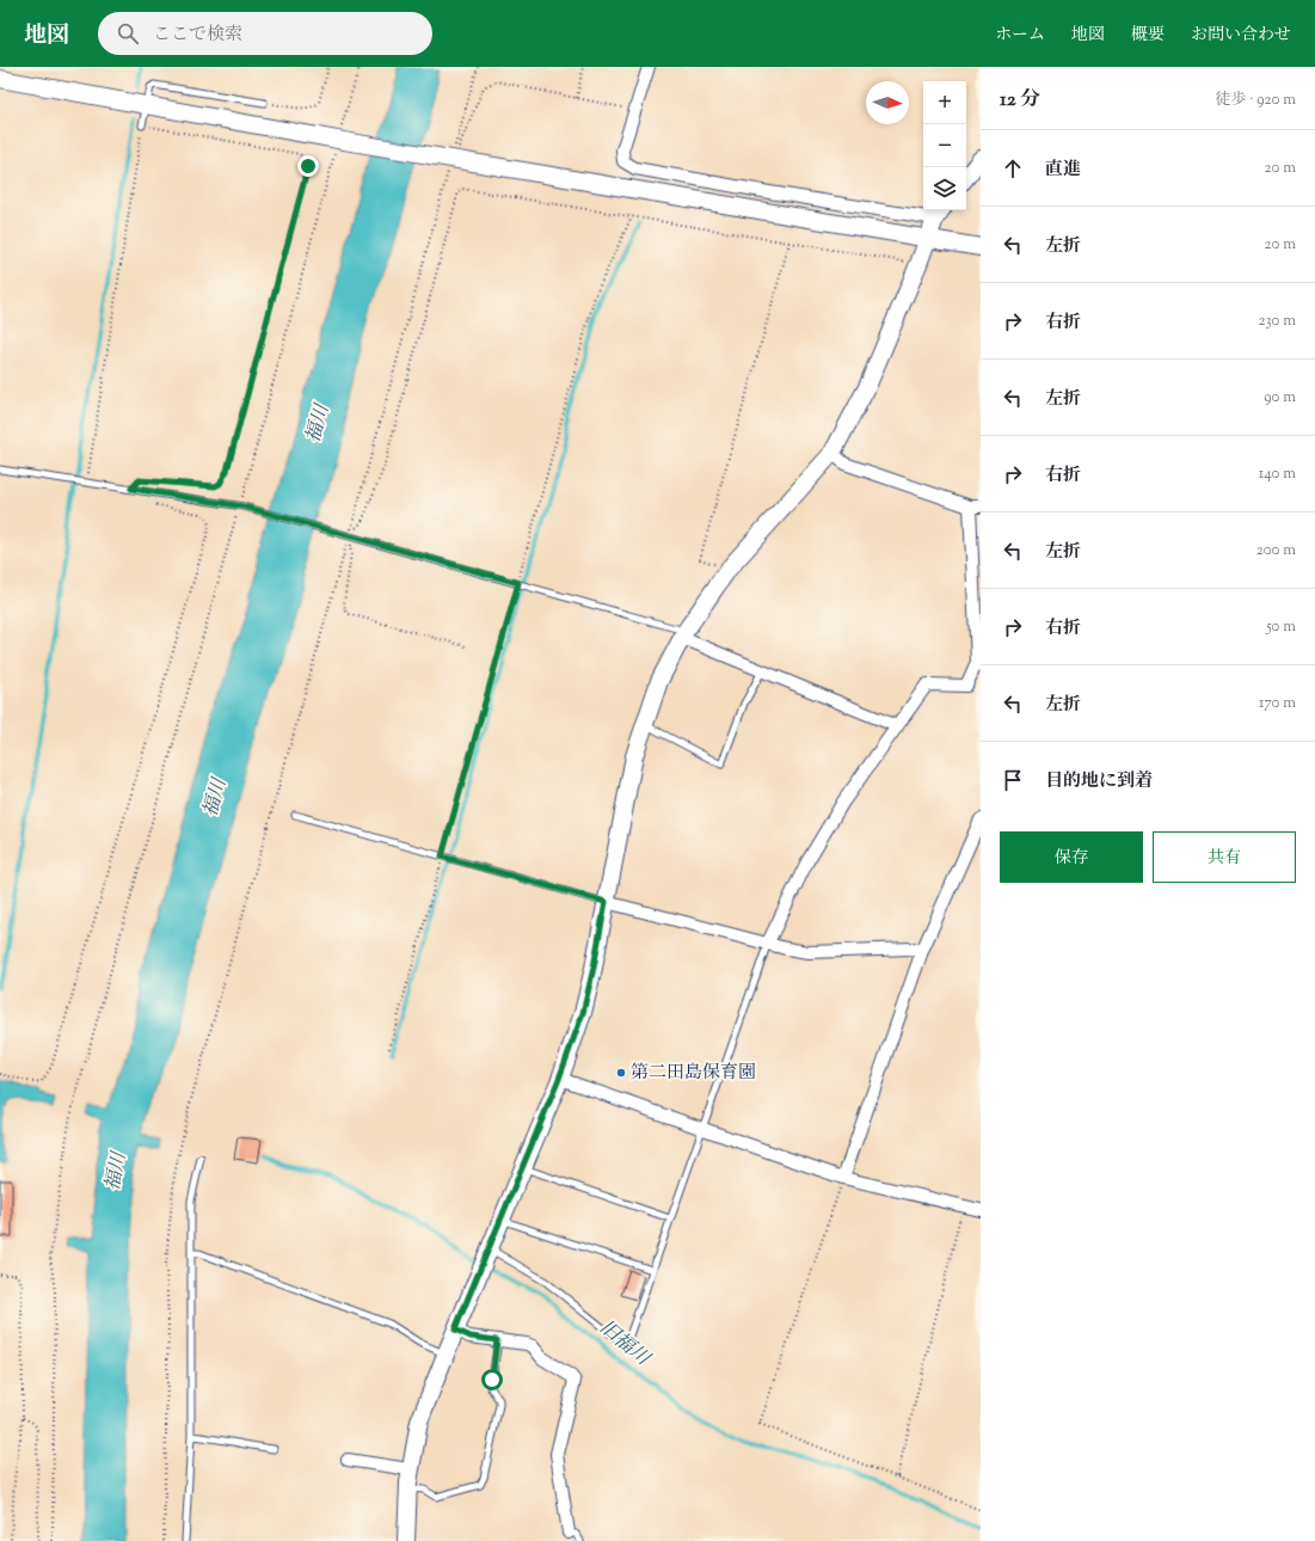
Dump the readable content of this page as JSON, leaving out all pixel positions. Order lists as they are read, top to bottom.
{
  "water": ["福川", "旧福川"],
  "places": ["第二田島保育園"],
  "north": "right",
  "page": {
    "header": "地図",
    "search": "ここで検索",
    "nav": [
      "ホーム",
      "地図",
      "概要",
      "お問い合わせ"
    ],
    "heading": ["12 分", "徒歩 · 920 m"],
    "map_buttons": ["+", "−"],
    "list": [
      ["直進", "20 m"],
      ["左折", "20 m"],
      ["右折", "230 m"],
      ["左折", "90 m"],
      ["右折", "140 m"],
      ["左折", "200 m"],
      ["右折", "50 m"],
      ["左折", "170 m"],
      "目的地に到着"
    ],
    "buttons": ["保存", "共有"]
  }
}
